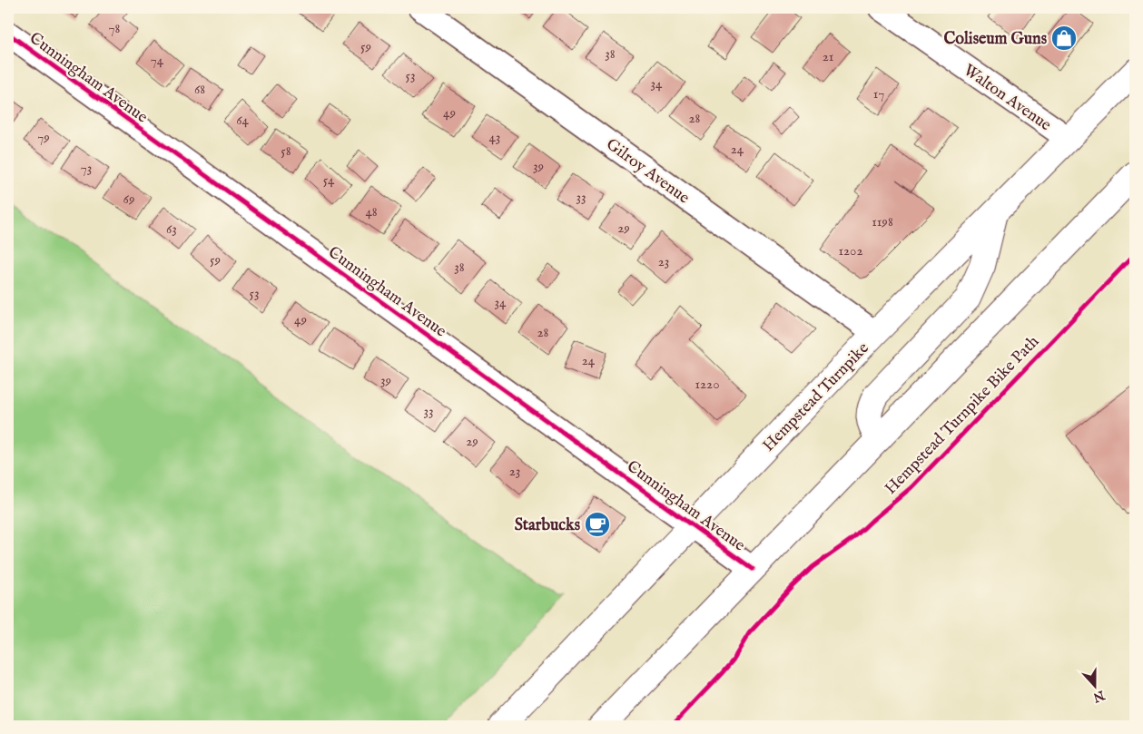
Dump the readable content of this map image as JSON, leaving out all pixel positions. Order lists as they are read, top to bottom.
{
  "streets": {
    "main road": ["Hempstead Turnpike"],
    "street": ["Cunningham Avenue", "Walton Avenue", "Gilroy Avenue"],
    "cycle path": ["Hempstead Turnpike Bike Path"]
  },
  "crossings": [
    ["Cunningham Avenue", "Hempstead Turnpike"],
    ["Walton Avenue", "Hempstead Turnpike"],
    ["Gilroy Avenue", "Hempstead Turnpike"]
  ],
  "places": {
    "shop": ["Coliseum Guns"],
    "cafe": ["Starbucks"]
  },
  "house_numbers": [
    "78",
    "59",
    "38",
    "21",
    "74",
    "53",
    "34",
    "68",
    "17",
    "49",
    "28",
    "64",
    "79",
    "43",
    "24",
    "58",
    "39",
    "73",
    "54",
    "33",
    "69",
    "48",
    "1198",
    "29",
    "63",
    "1202",
    "59",
    "23",
    "38",
    "53",
    "34",
    "49",
    "28",
    "24",
    "39",
    "1220",
    "33",
    "29",
    "23"
  ],
  "north": "bottom"
}
